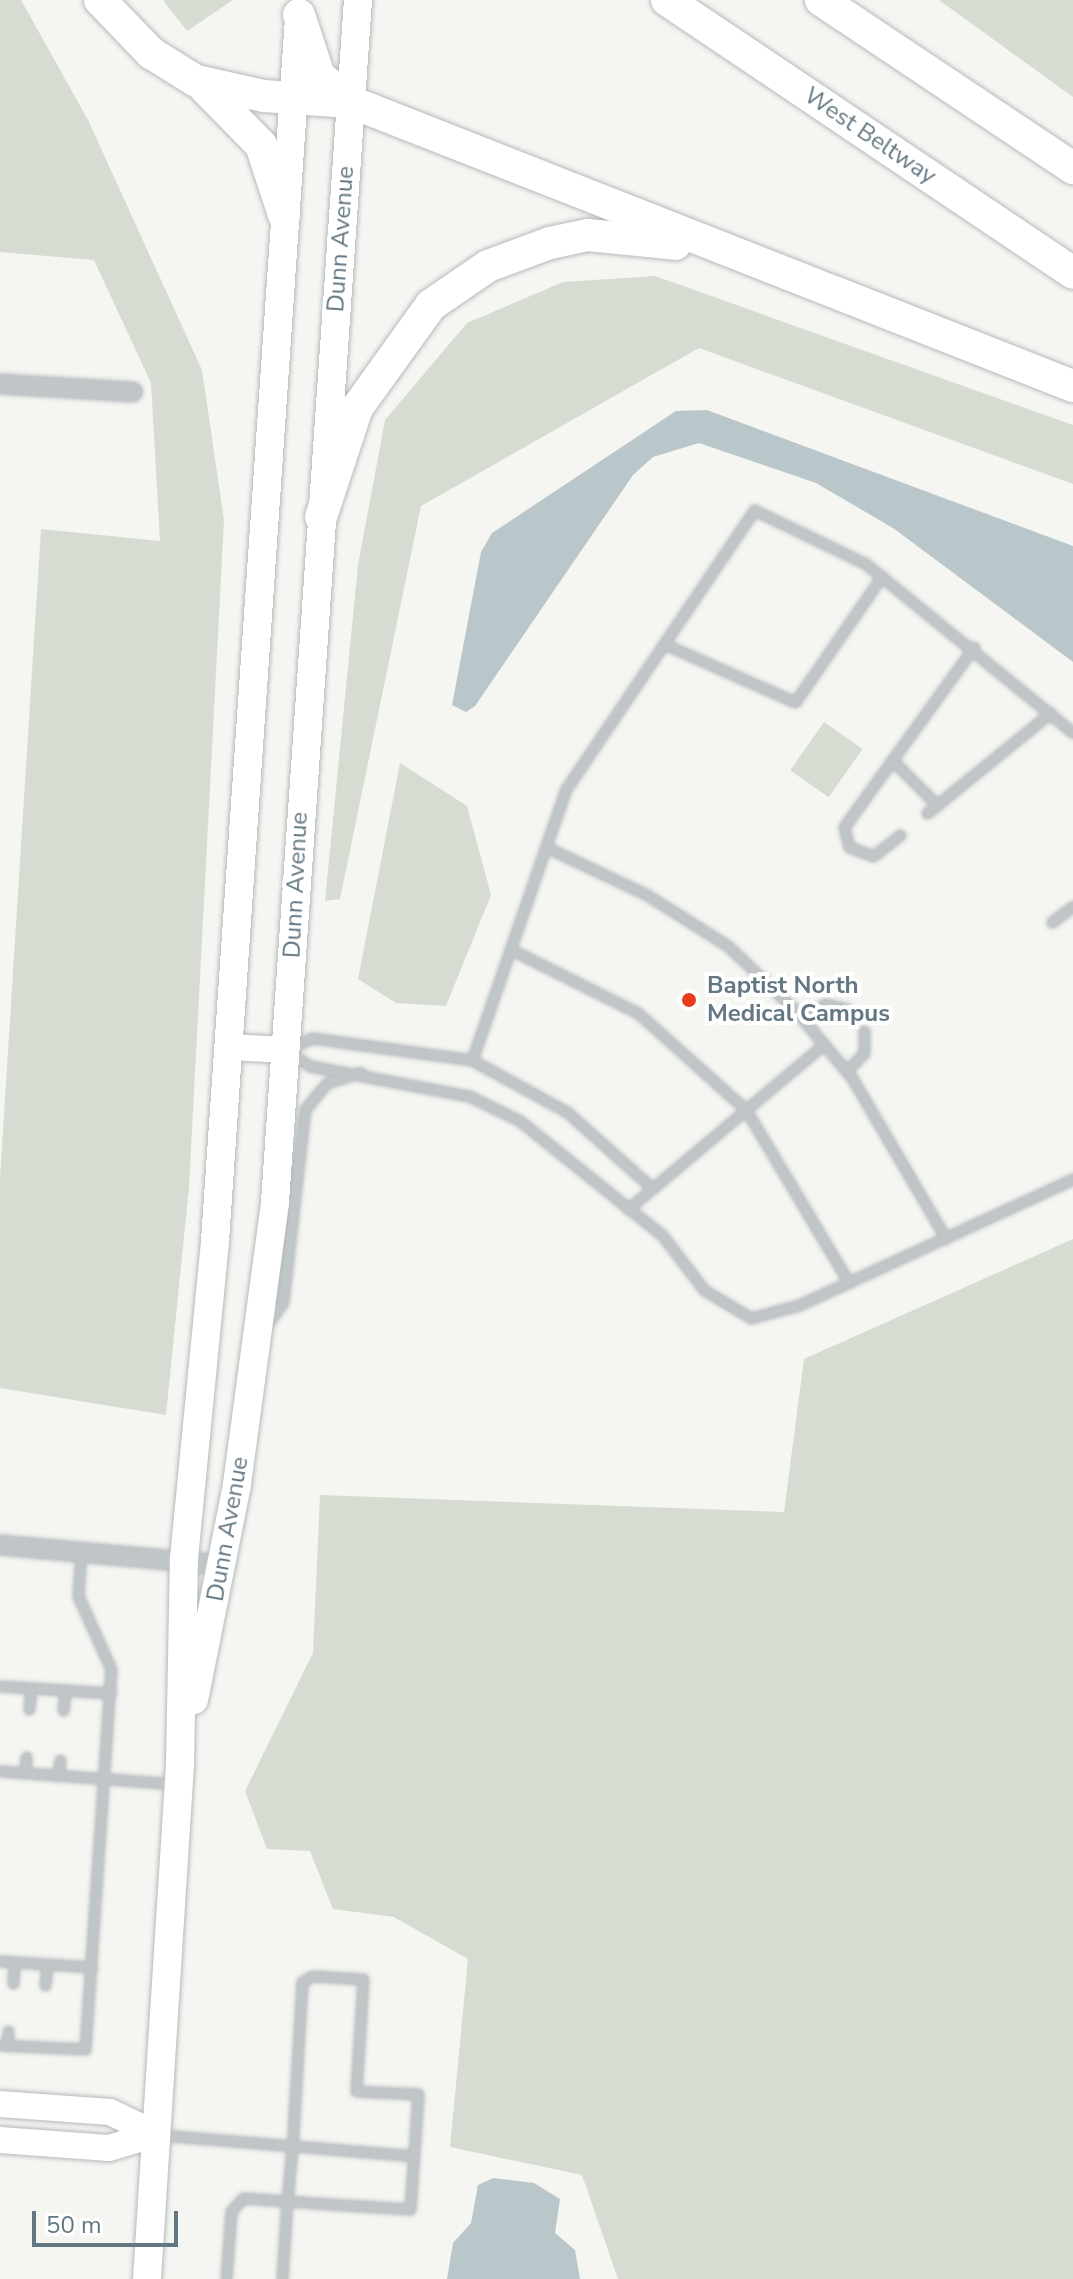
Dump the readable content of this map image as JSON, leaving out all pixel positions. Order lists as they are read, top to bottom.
{
  "streets": {
    "highway": ["West Beltway"],
    "main road": ["Dunn Avenue"]
  },
  "places": ["Baptist North Medical Campus"],
  "scale_bar": "50 m"
}
